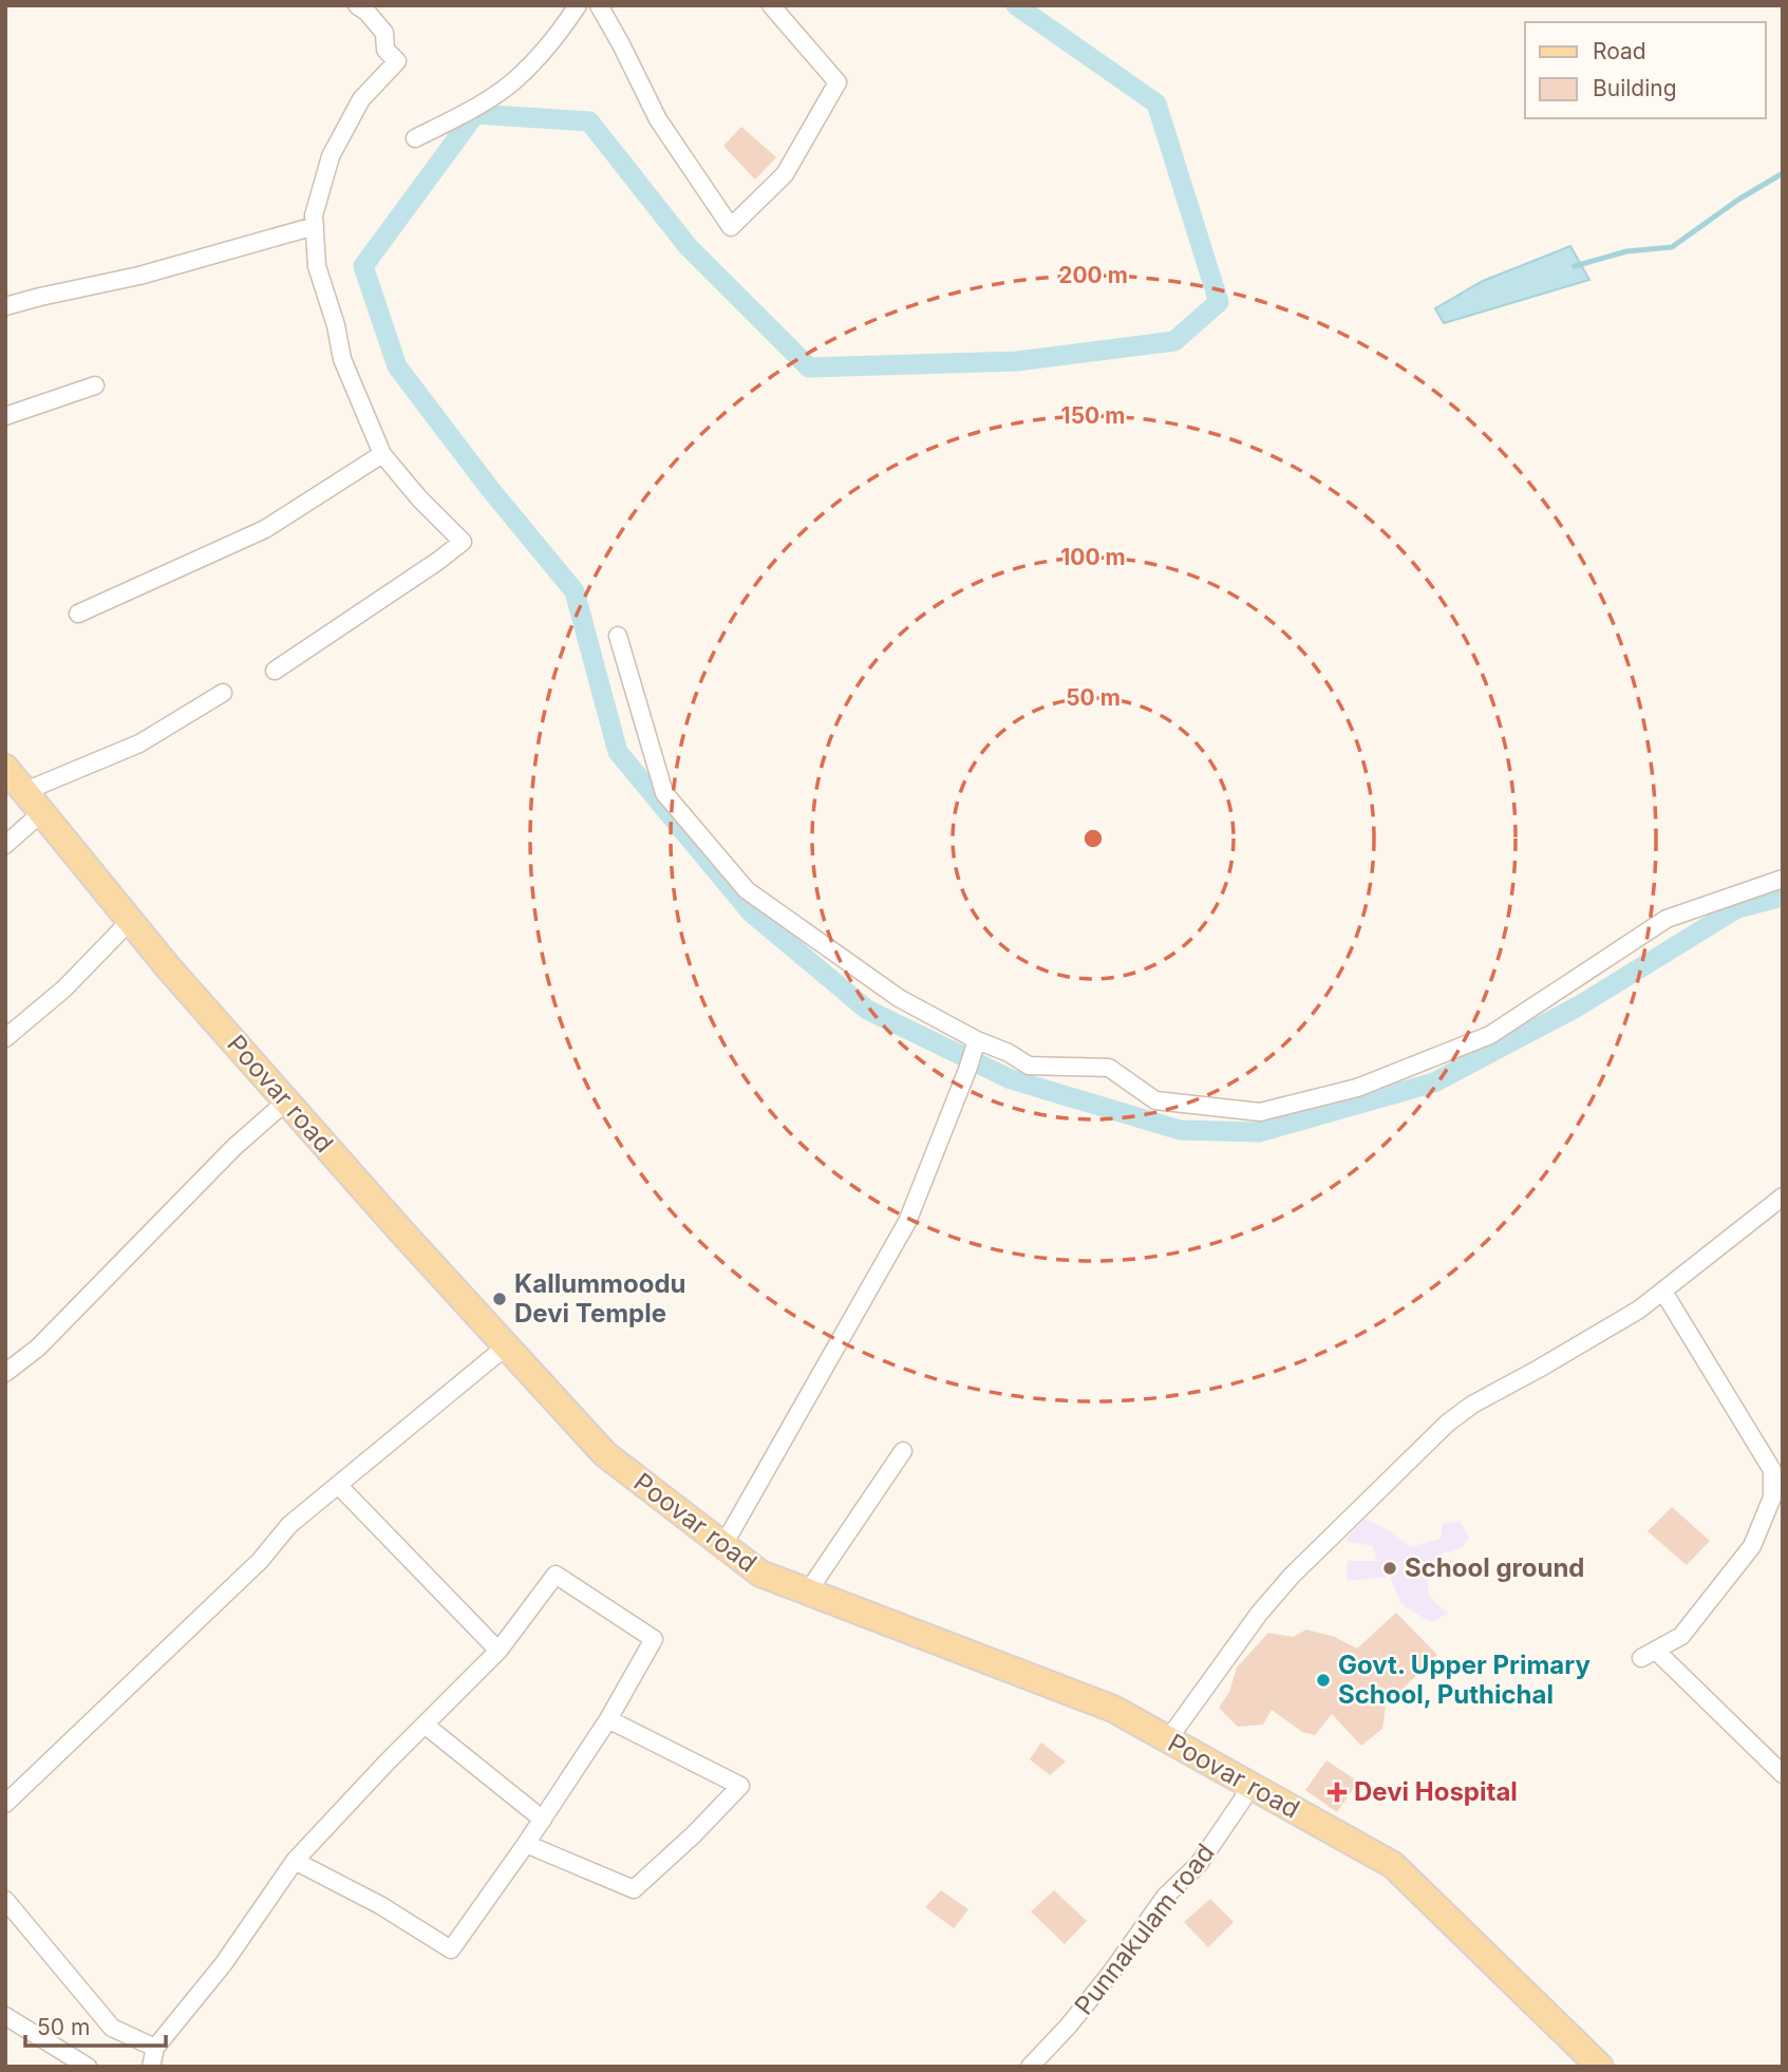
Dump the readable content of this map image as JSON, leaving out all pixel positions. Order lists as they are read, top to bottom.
{
  "streets": {
    "main road": ["Poovar road"],
    "street": ["Punnakulam road"]
  },
  "crossings": [
    ["Poovar road", "Punnakulam road"]
  ],
  "places": {
    "other": ["Kallummoodu Devi Temple", "School ground", "Govt. Upper Primary School, Puthichal"],
    "health": ["Devi Hospital"]
  },
  "legend": ["Road", "Building"],
  "scale_bar": "50 m",
  "rings": [
    "200 m",
    "150 m",
    "100 m",
    "50 m"
  ]
}
